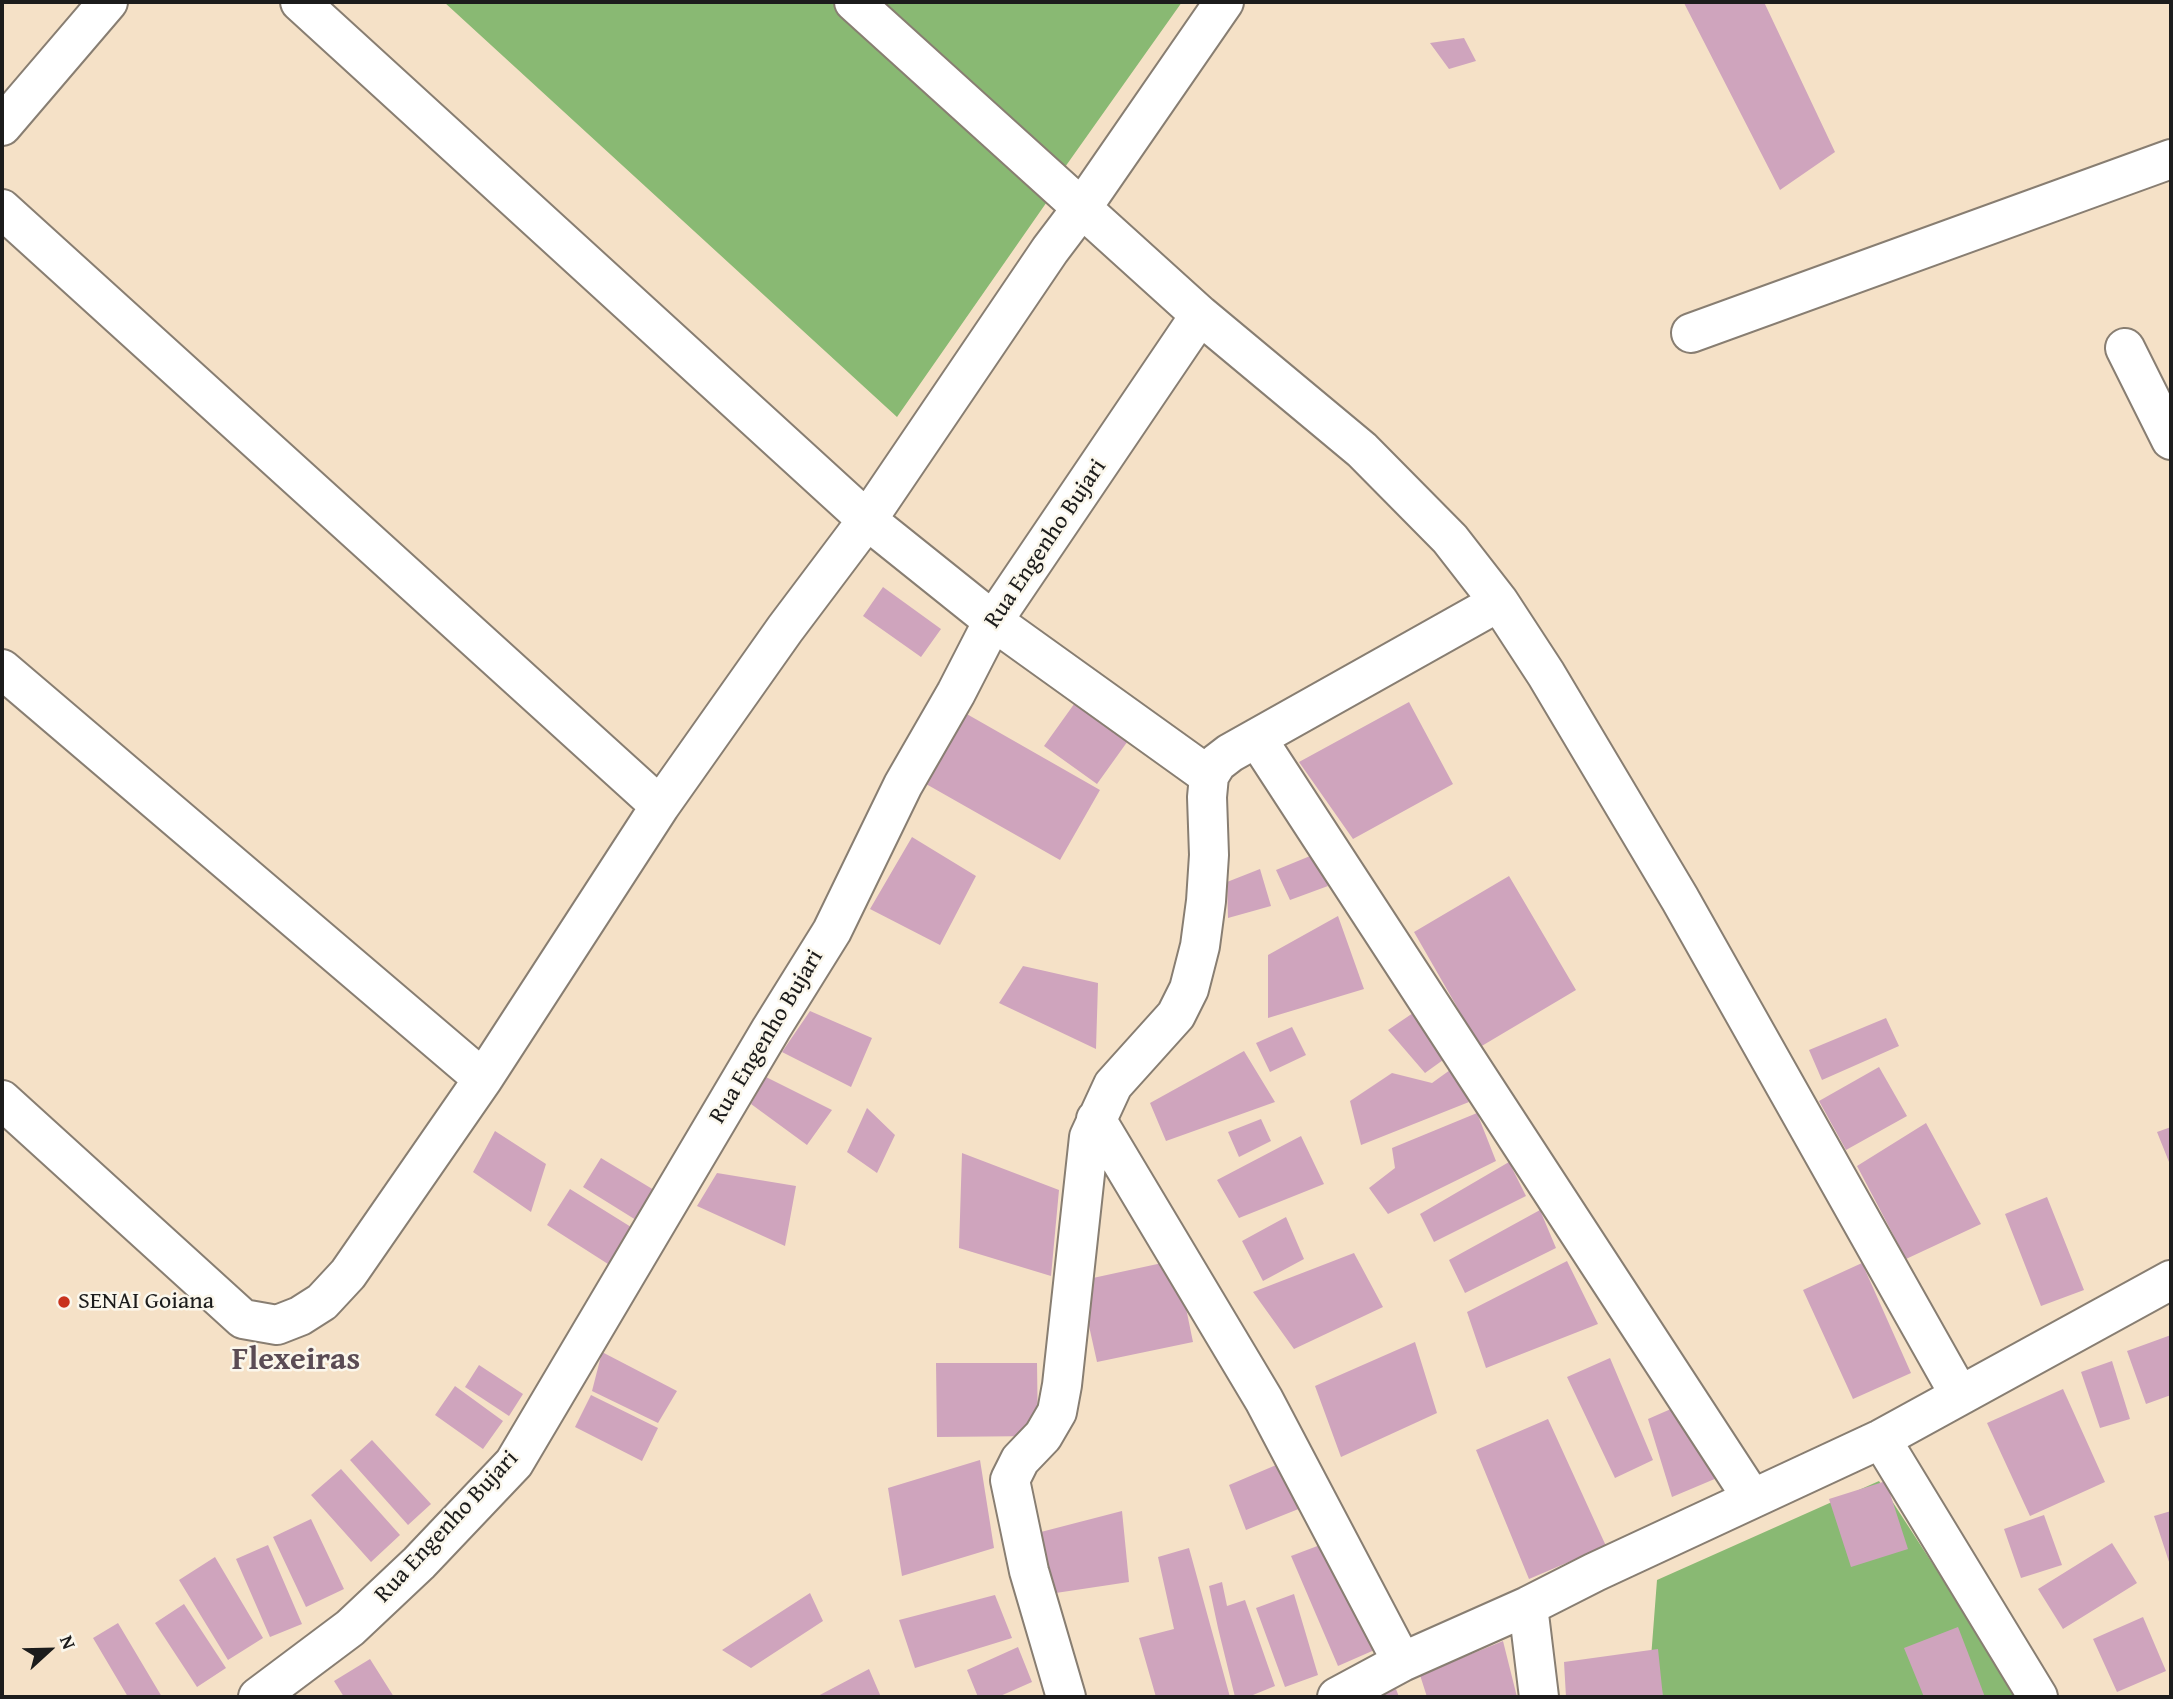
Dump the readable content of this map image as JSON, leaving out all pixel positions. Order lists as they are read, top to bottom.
{
  "streets": {
    "street": ["Rua Engenho Bujari"]
  },
  "districts": ["Flexeiras"],
  "places": ["SENAI Goiana"],
  "north": "right"
}
